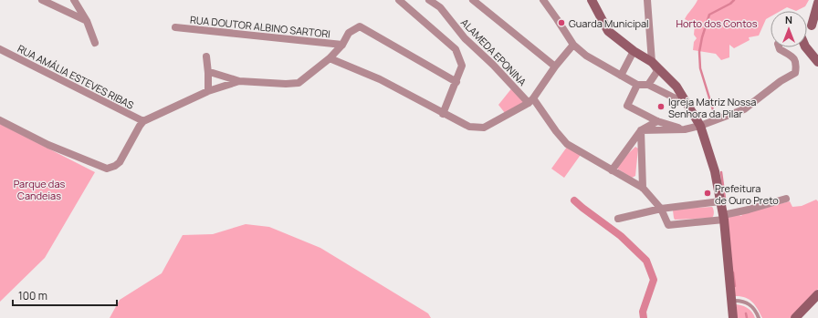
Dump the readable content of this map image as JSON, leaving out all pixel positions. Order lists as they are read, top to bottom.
{
  "streets": {
    "street": ["RUA DOUTOR ALBINO SARTORI", "ALAMEDA EPONINA", "RUA AMÁLIA ESTEVES RIBAS"]
  },
  "parks": ["Horto dos Contos", "Parque das Candeias"],
  "places": ["Guarda Municipal", "Igreja Matriz Nossa Senhora da Pilar", "Prefeitura de Ouro Preto"],
  "scale_bar": "100 m",
  "north": "top"
}
